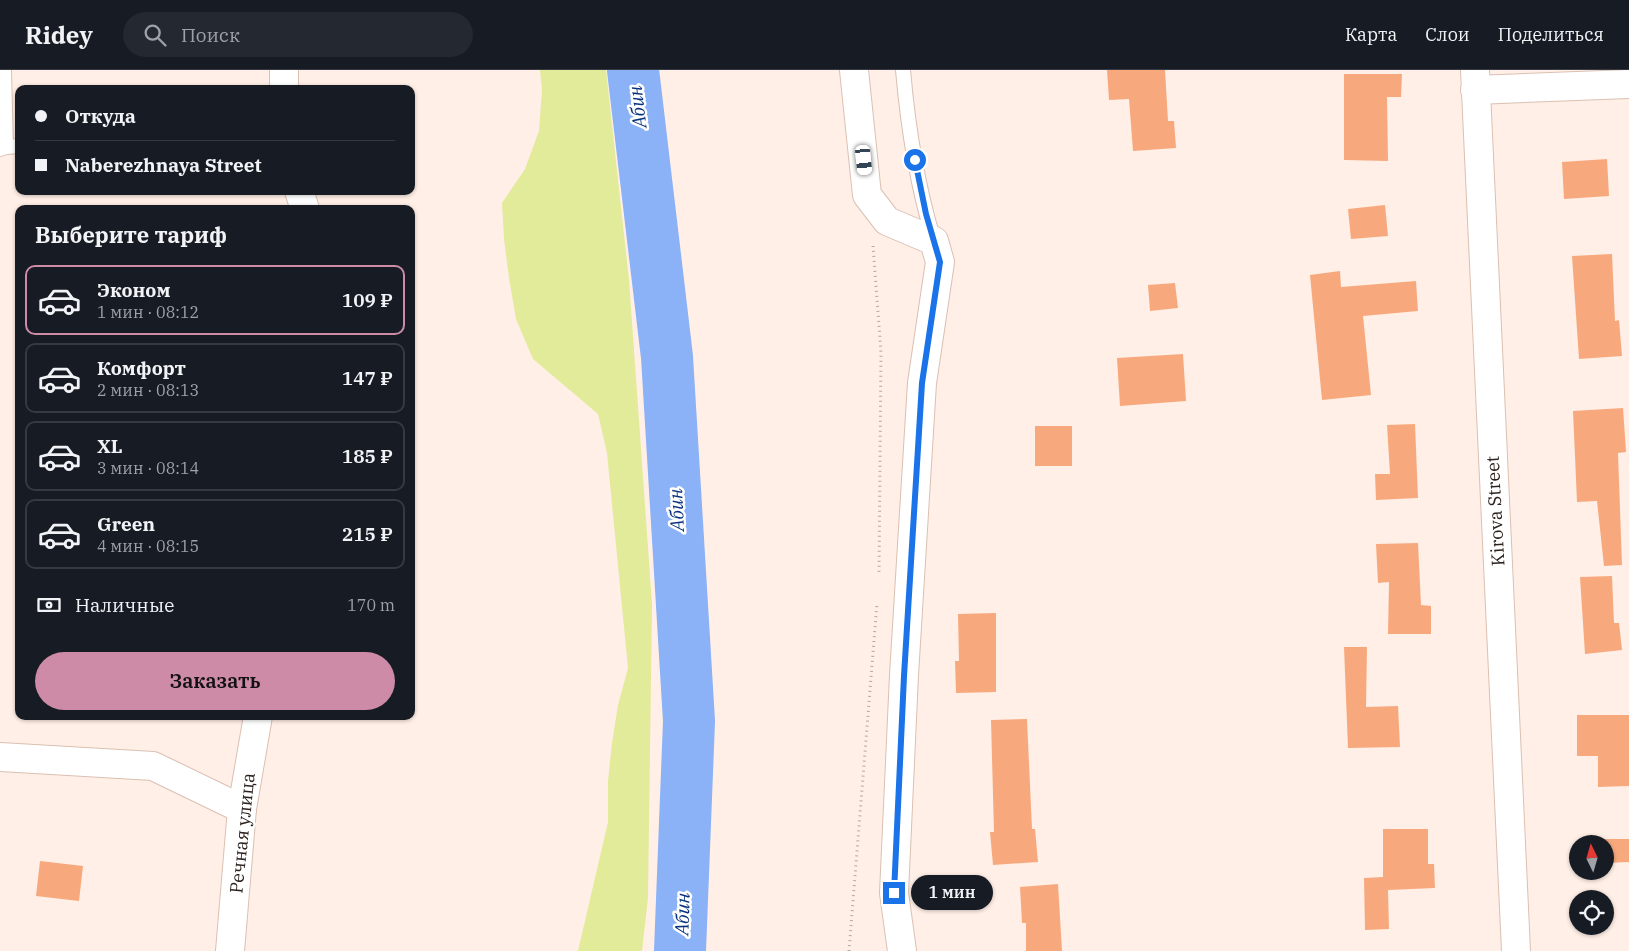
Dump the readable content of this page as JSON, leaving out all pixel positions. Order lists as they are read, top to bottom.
{
  "streets": {
    "street": ["Kirova Street", "Речная улица"]
  },
  "water": ["Абин"],
  "north": "top",
  "page": {
    "header": "Ridey",
    "search": "Поиск",
    "nav": ["Карта", "Слои", "Поделиться"],
    "banner": ["Откуда", "Naberezhnaya Street"],
    "heading": "Выберите тариф",
    "list": [
      {
        "name": "Эконом",
        "note": "1 мин · 08:12",
        "value": "109 ₽"
      },
      {
        "name": "Комфорт",
        "note": "2 мин · 08:13",
        "value": "147 ₽"
      },
      {
        "name": "XL",
        "note": "3 мин · 08:14",
        "value": "185 ₽"
      },
      {
        "name": "Green",
        "note": "4 мин · 08:15",
        "value": "215 ₽"
      }
    ],
    "pay": ["Наличные", "170 m"],
    "buttons": "Заказать",
    "bubble": "1 мин"
  }
}
